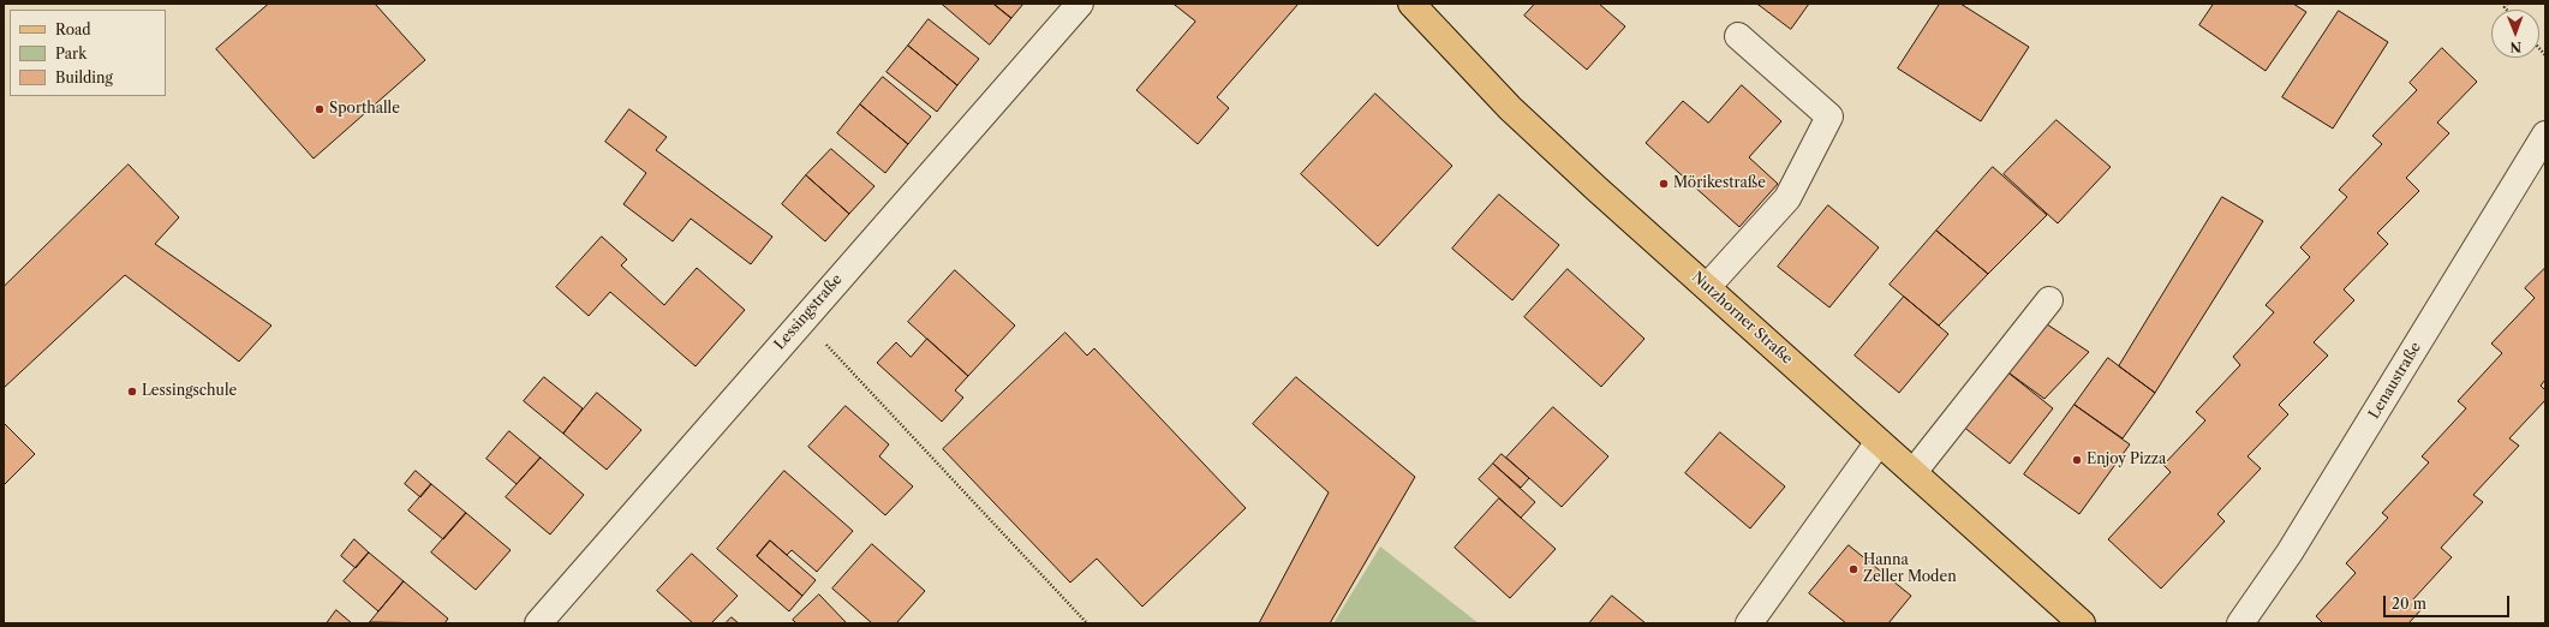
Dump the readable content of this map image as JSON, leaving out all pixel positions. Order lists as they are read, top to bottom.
{
  "streets": {
    "main road": ["Nutzhorner Straße"],
    "street": ["Lessingstraße", "Lenaustraße"]
  },
  "places": [
    "Sporthalle",
    "Mörikestraße",
    "Lessingschule",
    "Enjoy Pizza",
    "Hanna Zeller Moden"
  ],
  "legend": ["Road", "Park", "Building"],
  "scale_bar": "20 m",
  "north": "bottom"
}
